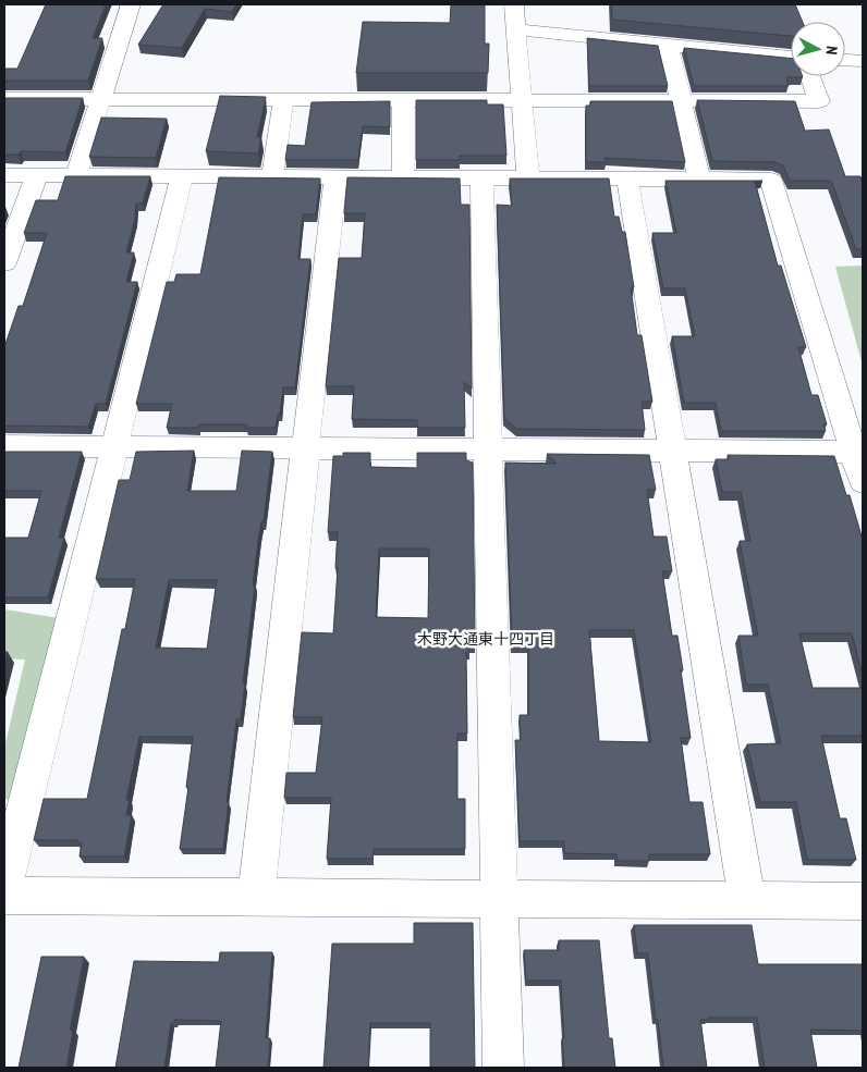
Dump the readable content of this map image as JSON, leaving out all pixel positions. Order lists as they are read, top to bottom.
{
  "districts": ["木野大通東十四丁目"],
  "north": "right"
}
